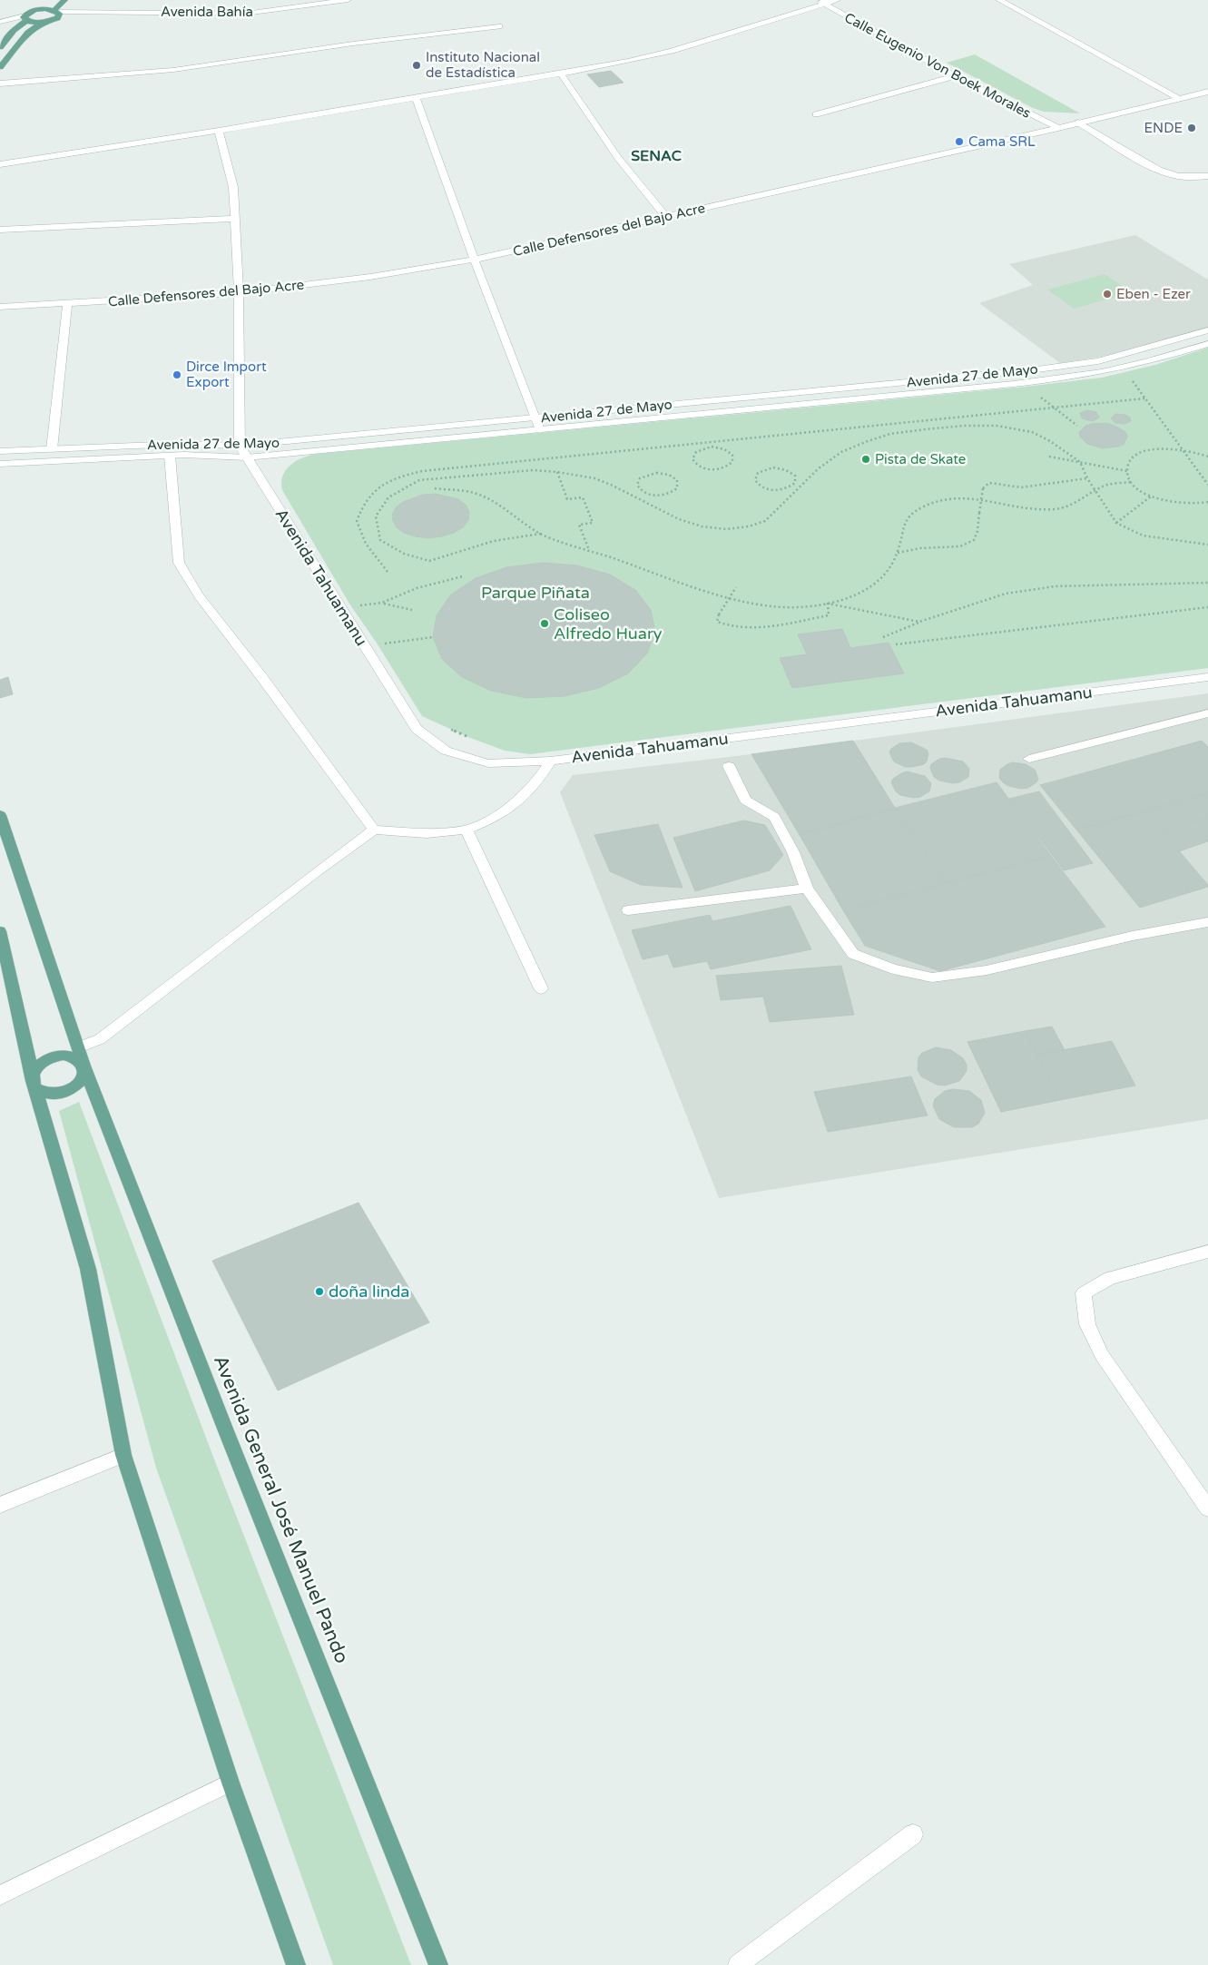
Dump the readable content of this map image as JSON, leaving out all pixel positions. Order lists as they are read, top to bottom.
{
  "streets": {
    "main road": ["Avenida General José Manuel Pando"],
    "street": [
      "Avenida Bahía",
      "Calle Eugenio Von Boek Morales",
      "Calle Defensores del Bajo Acre",
      "Avenida 27 de Mayo",
      "Avenida Tahuamanu"
    ]
  },
  "crossings": [
    ["Calle Eugenio Von Boek Morales", "Calle Defensores del Bajo Acre"],
    ["Avenida 27 de Mayo", "Avenida Tahuamanu"]
  ],
  "districts": ["SENAC"],
  "parks": ["Parque Piñata"],
  "places": [
    "Instituto Nacional de Estadística",
    "ENDE",
    "Cama SRL",
    "Eben - Ezer",
    "Dirce Import Export",
    "Pista de Skate",
    "Coliseo Alfredo Huary",
    "doña linda"
  ]
}
